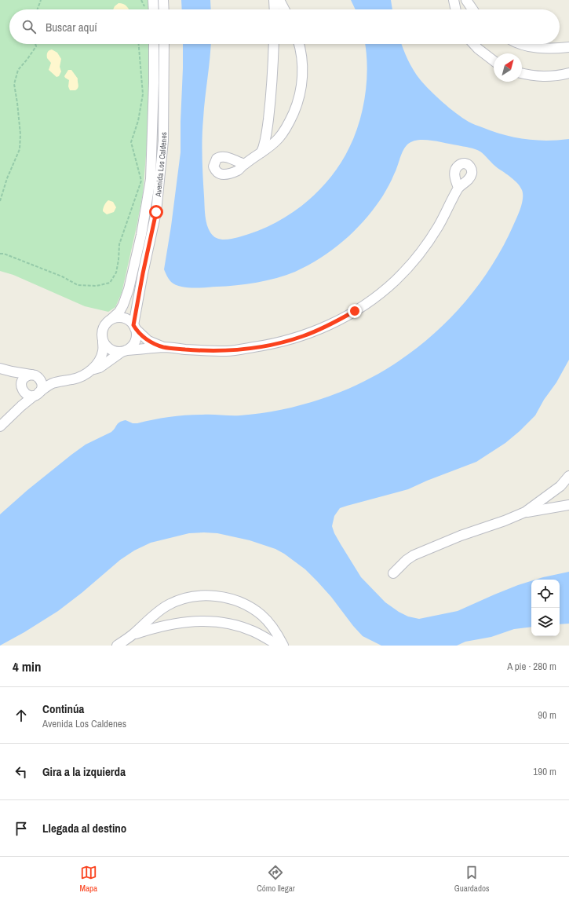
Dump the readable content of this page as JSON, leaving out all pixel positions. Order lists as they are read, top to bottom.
{
  "streets": {
    "street": ["Avenida Los Caldenes"]
  },
  "north": "top right",
  "page": {
    "search": "Buscar aquí",
    "heading": ["4 min", "A pie · 280 m"],
    "list": [
      ["Continúa", "Avenida Los Caldenes", "90 m"],
      ["Gira a la izquierda", "190 m"],
      "Llegada al destino"
    ],
    "nav": ["Mapa", "Cómo llegar", "Guardados"]
  }
}
